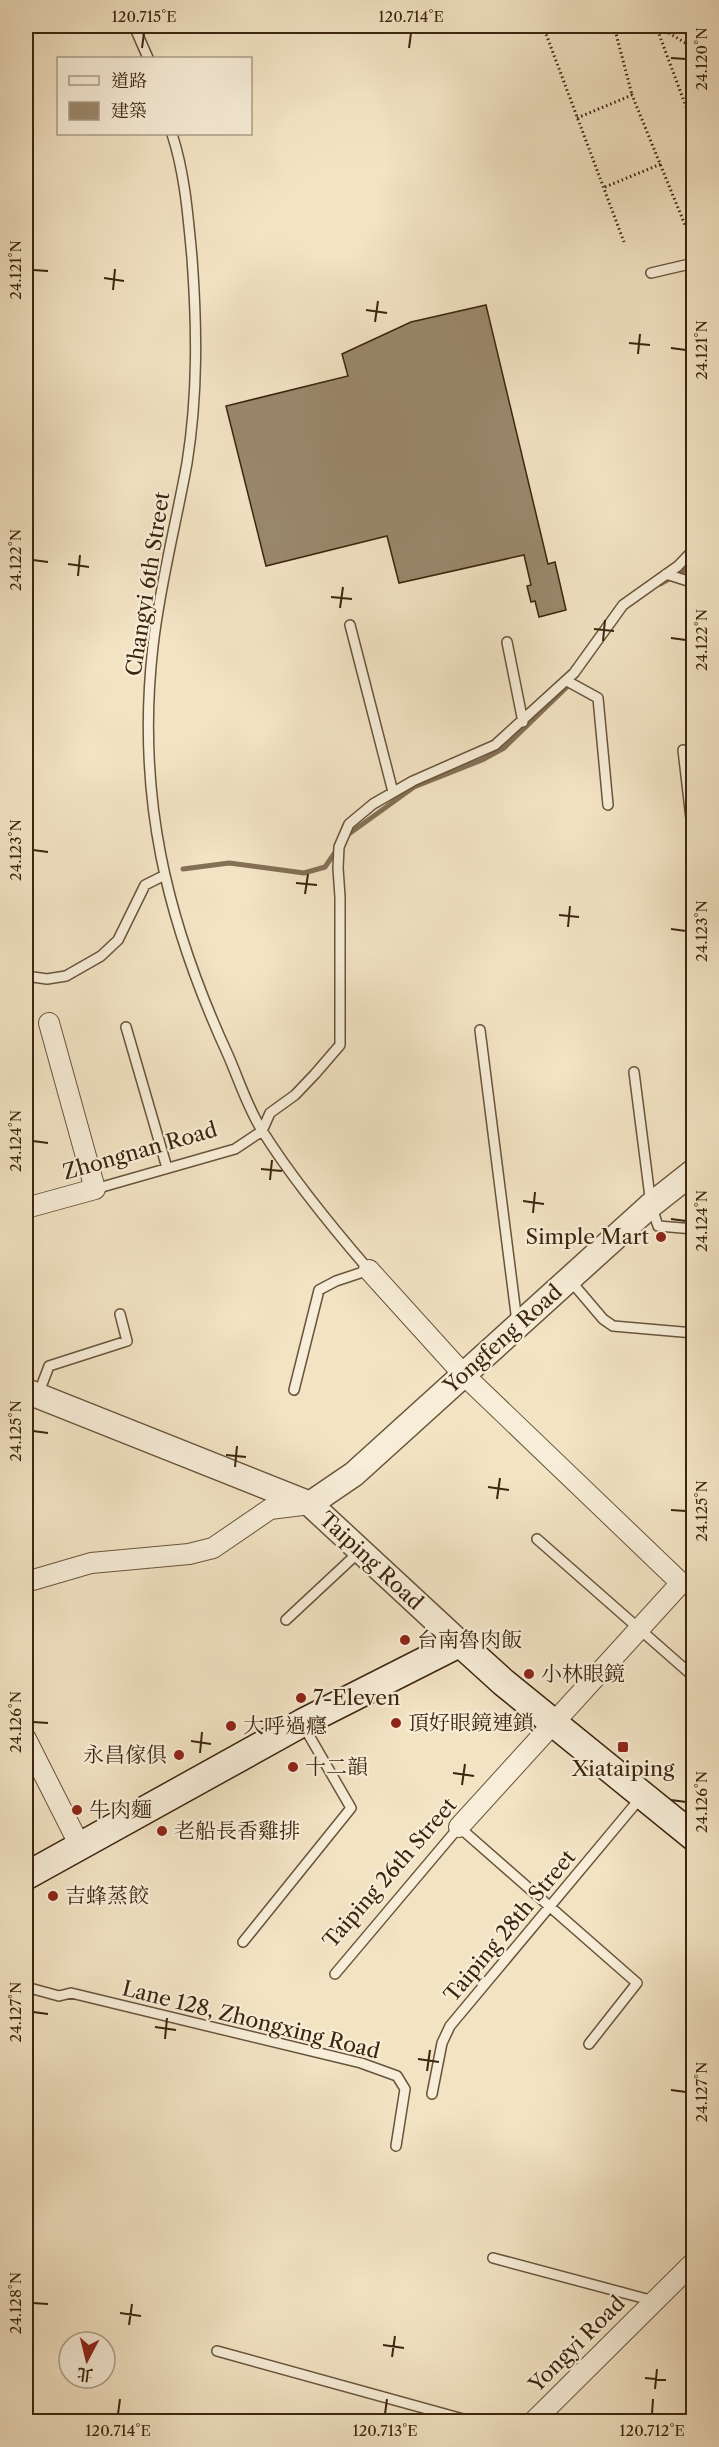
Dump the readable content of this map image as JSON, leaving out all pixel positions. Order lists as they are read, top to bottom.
{
  "streets": {
    "main road": ["Taiping Road"],
    "street": [
      "Zhongnan Road",
      "Yongfeng Road",
      "Taiping 26th Street",
      "Yongyi Road"
    ],
    "lane": ["Changyi 6th Street", "Taiping 28th Street", "Lane 128, Zhongxing Road"]
  },
  "crossings": [
    ["Changyi 6th Street", "Zhongnan Road"],
    ["Yongfeng Road", "Taiping Road"],
    ["Taiping Road", "Taiping 26th Street"],
    ["Taiping Road", "Taiping 28th Street"]
  ],
  "places": {
    "other": [
      "Simple Mart",
      "台南魯肉飯",
      "小林眼鏡",
      "7-Eleven",
      "頂好眼鏡連鎖",
      "大呼過癮",
      "永昌傢俱",
      "十二韻",
      "牛肉麵",
      "老船長香雞排",
      "吉蜂蒸餃"
    ],
    "transit": ["Xiataiping"]
  },
  "legend": ["道路", "建築"],
  "north": "bottom",
  "coordinates": [
    "120.715°E",
    "120.714°E",
    "24.120°N",
    "24.121°N",
    "24.122°N",
    "24.123°N",
    "24.124°N",
    "24.125°N",
    "24.126°N",
    "24.127°N",
    "24.128°N",
    "120.713°E",
    "120.712°E"
  ]
}
